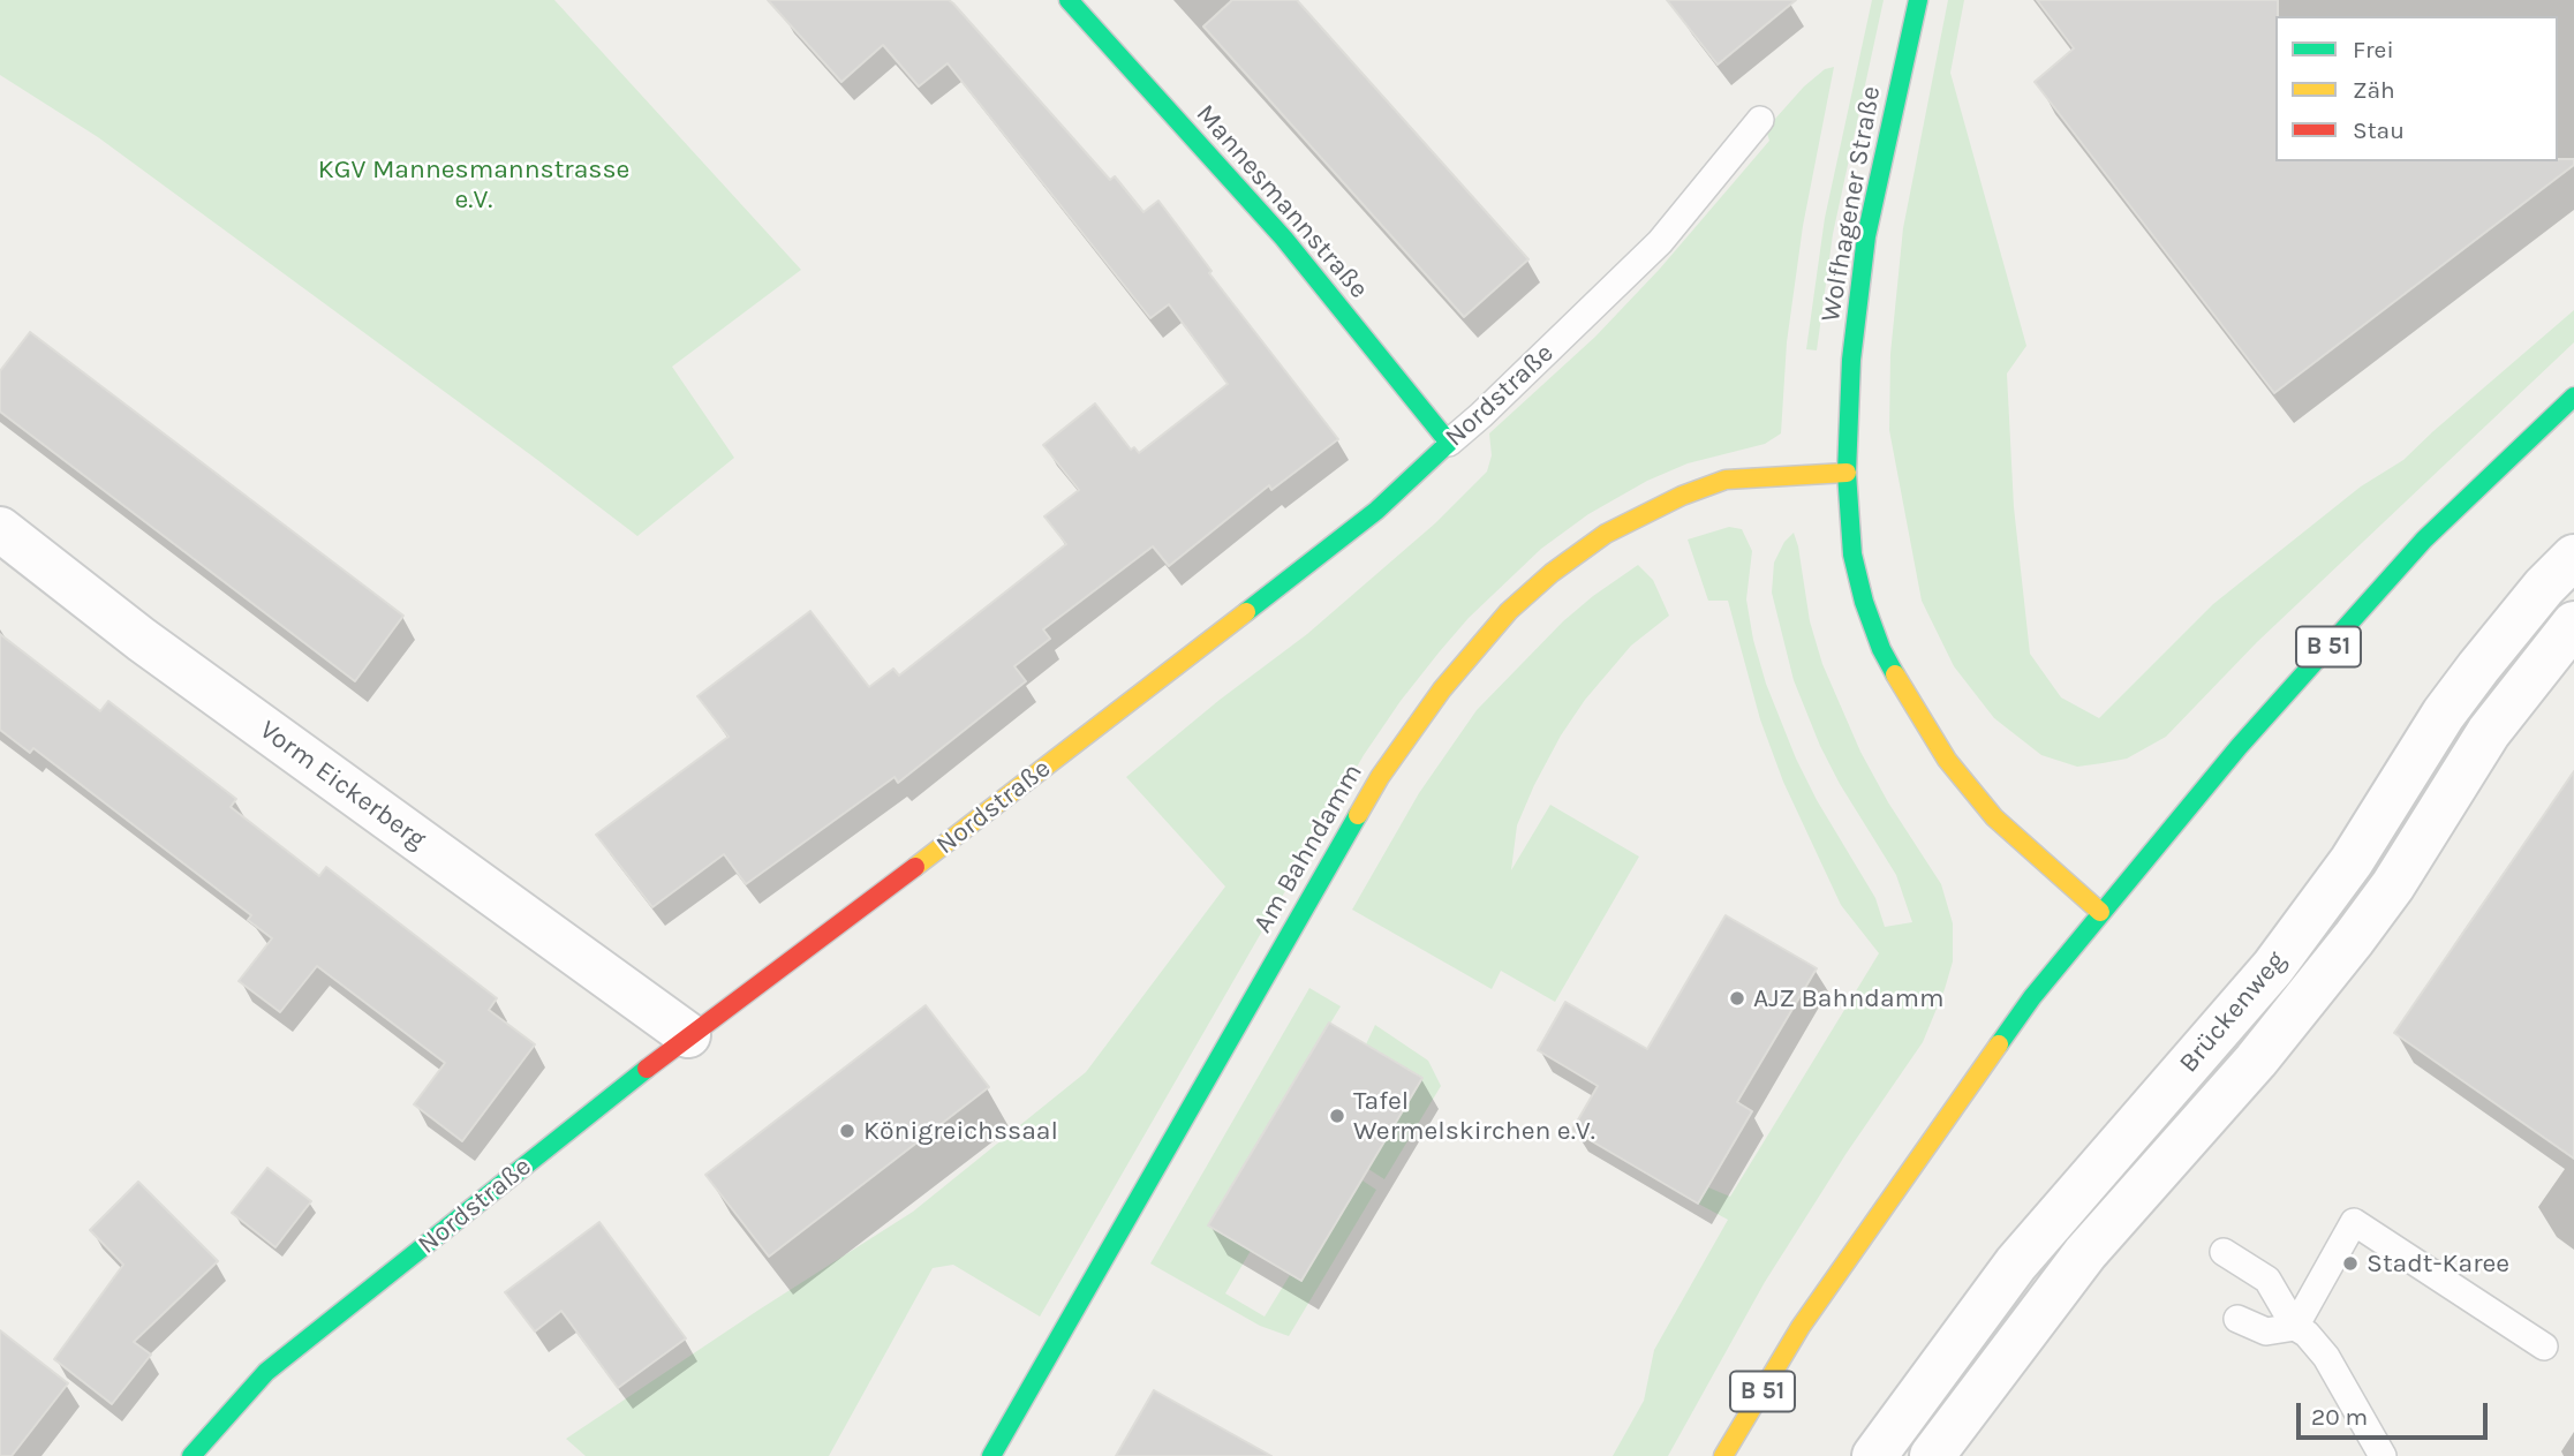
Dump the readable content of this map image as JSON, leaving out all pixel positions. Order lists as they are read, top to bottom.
{
  "streets": {
    "street": [
      "Mannesmannstraße",
      "Wolfhagener Straße",
      "Nordstraße",
      "B 51",
      "Vorm Eickerberg",
      "Am Bahndamm",
      "Brückenweg"
    ]
  },
  "crossings": [
    ["Mannesmannstraße", "Nordstraße"],
    ["Wolfhagener Straße", "B 51"],
    ["Wolfhagener Straße", "Am Bahndamm"],
    ["Nordstraße", "Vorm Eickerberg"]
  ],
  "parks": ["KGV Mannesmannstrasse e.V."],
  "places": [
    "AJZ Bahndamm",
    "Tafel Wermelskirchen e.V.",
    "Königreichssaal",
    "Stadt-Karee"
  ],
  "legend": ["Frei", "Zäh", "Stau"],
  "scale_bar": "20 m"
}
